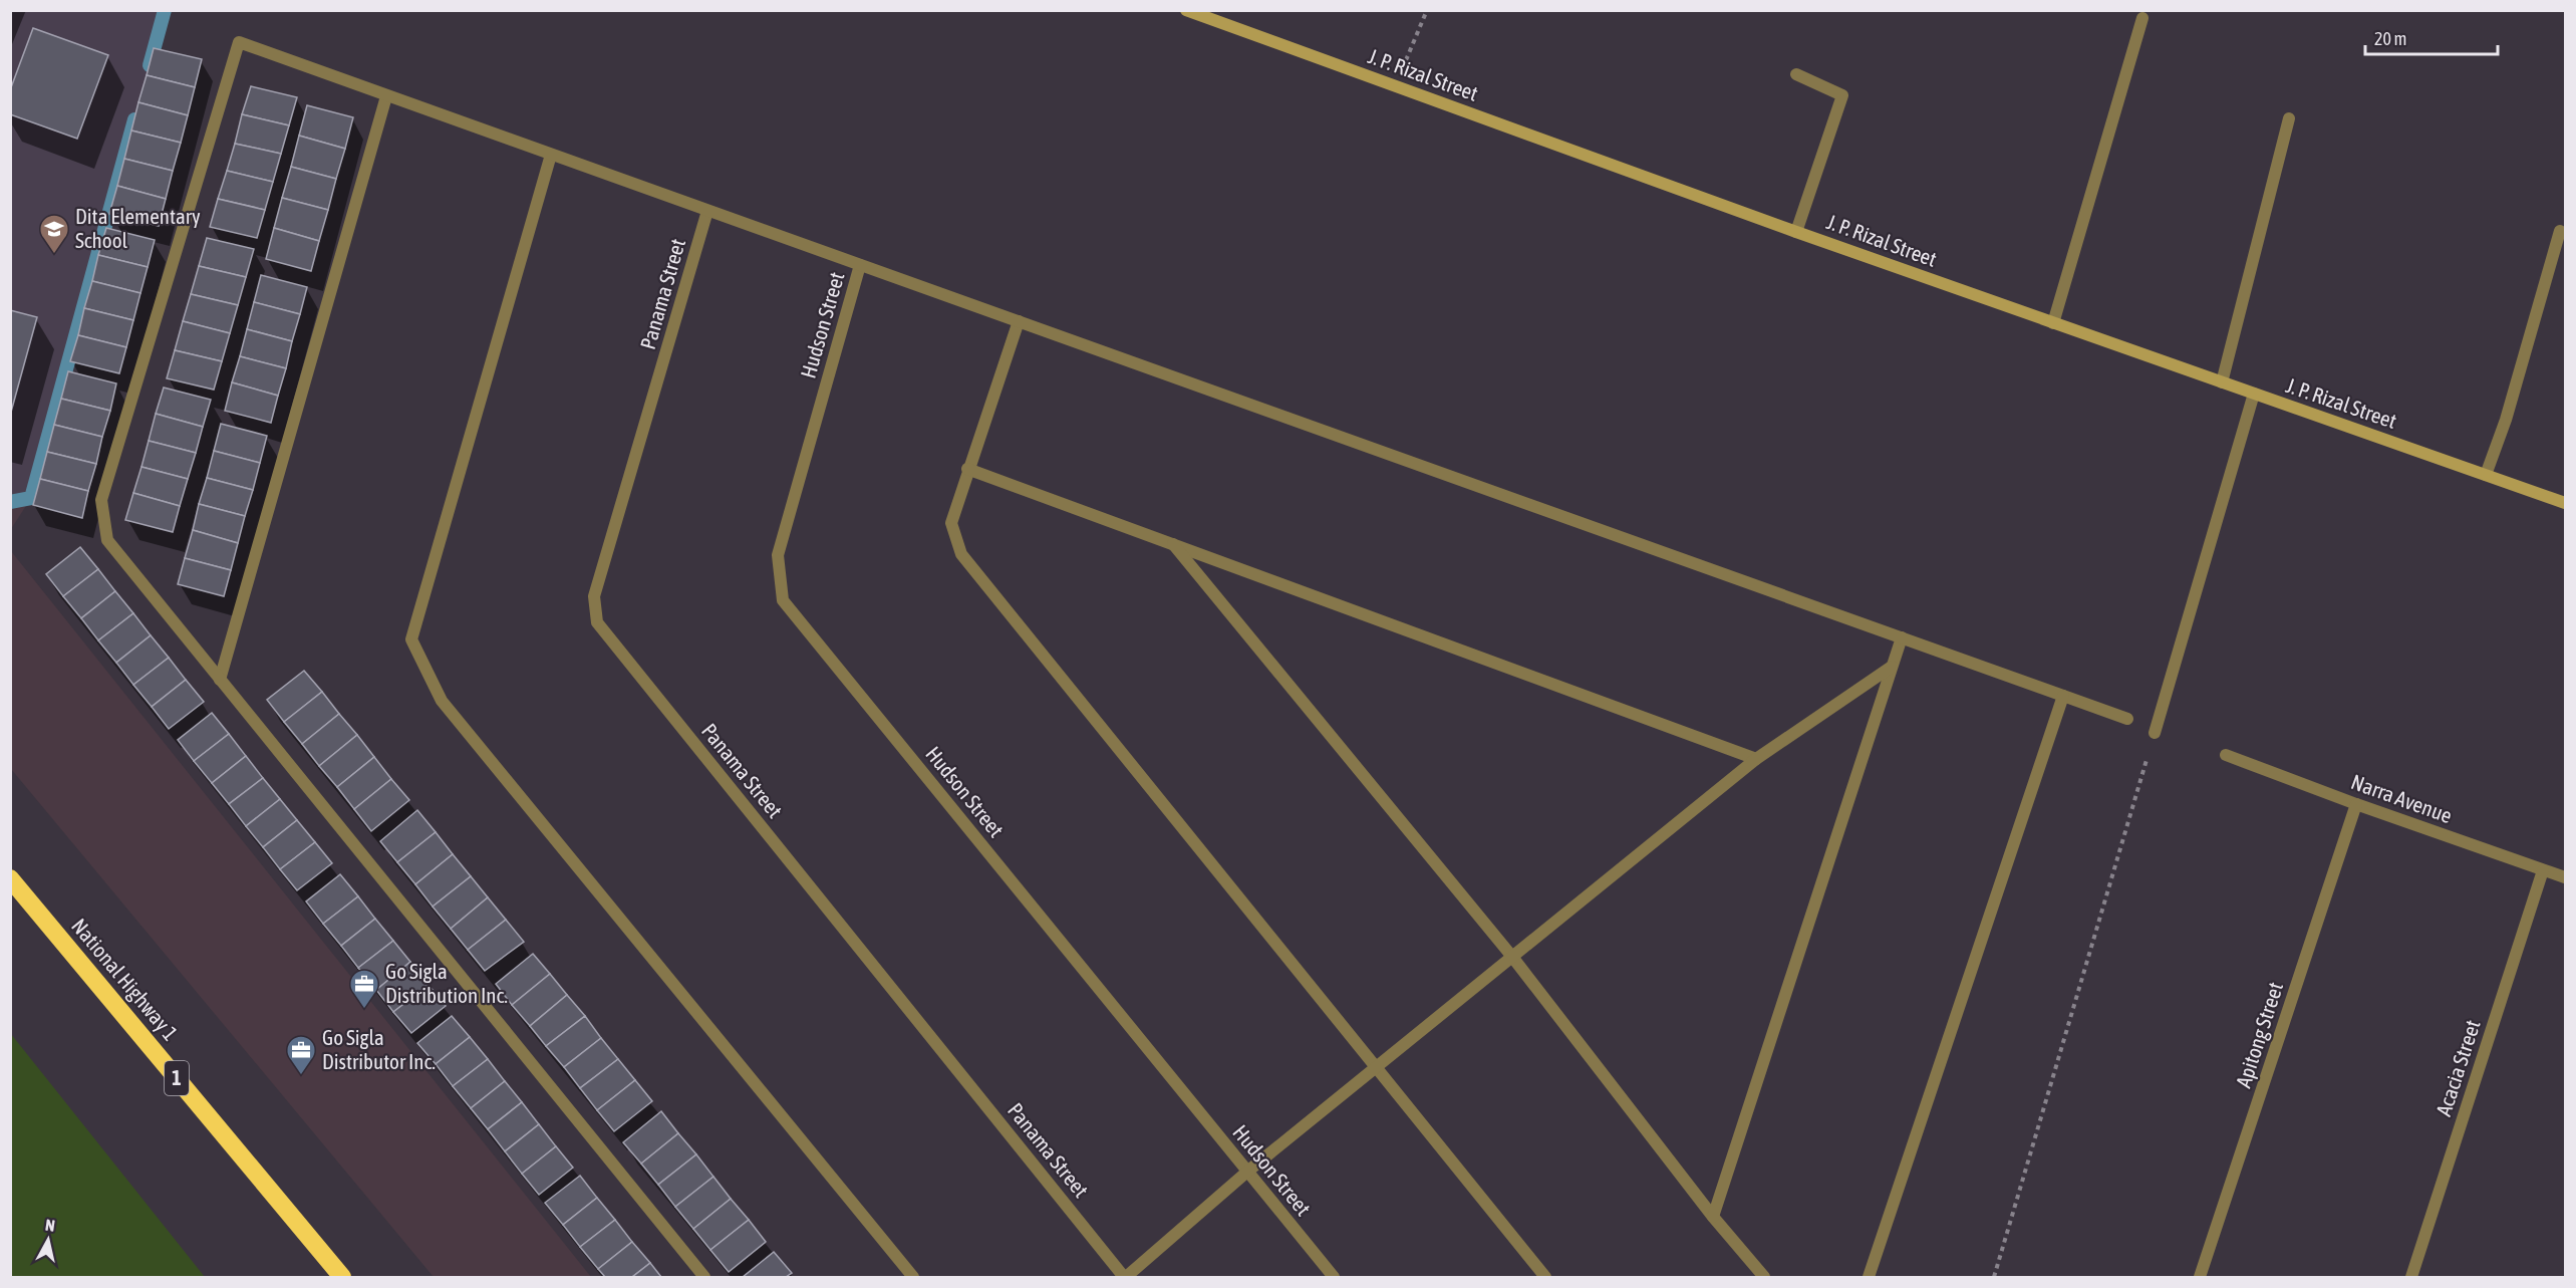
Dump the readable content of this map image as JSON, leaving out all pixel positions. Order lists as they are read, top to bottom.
{
  "streets": {
    "highway": ["National Highway 1", "1"],
    "main road": ["J. P. Rizal Street"],
    "street": [
      "Panama Street",
      "Hudson Street",
      "Narra Avenue",
      "Apitong Street",
      "Acacia Street"
    ]
  },
  "crossings": [
    ["Narra Avenue", "Apitong Street"],
    ["Narra Avenue", "Acacia Street"]
  ],
  "places": {
    "school or university": ["Dita Elementary School"],
    "office": ["Go Sigla Distribution Inc.", "Go Sigla Distributor Inc."]
  },
  "scale_bar": "20 m",
  "north": "top"
}
